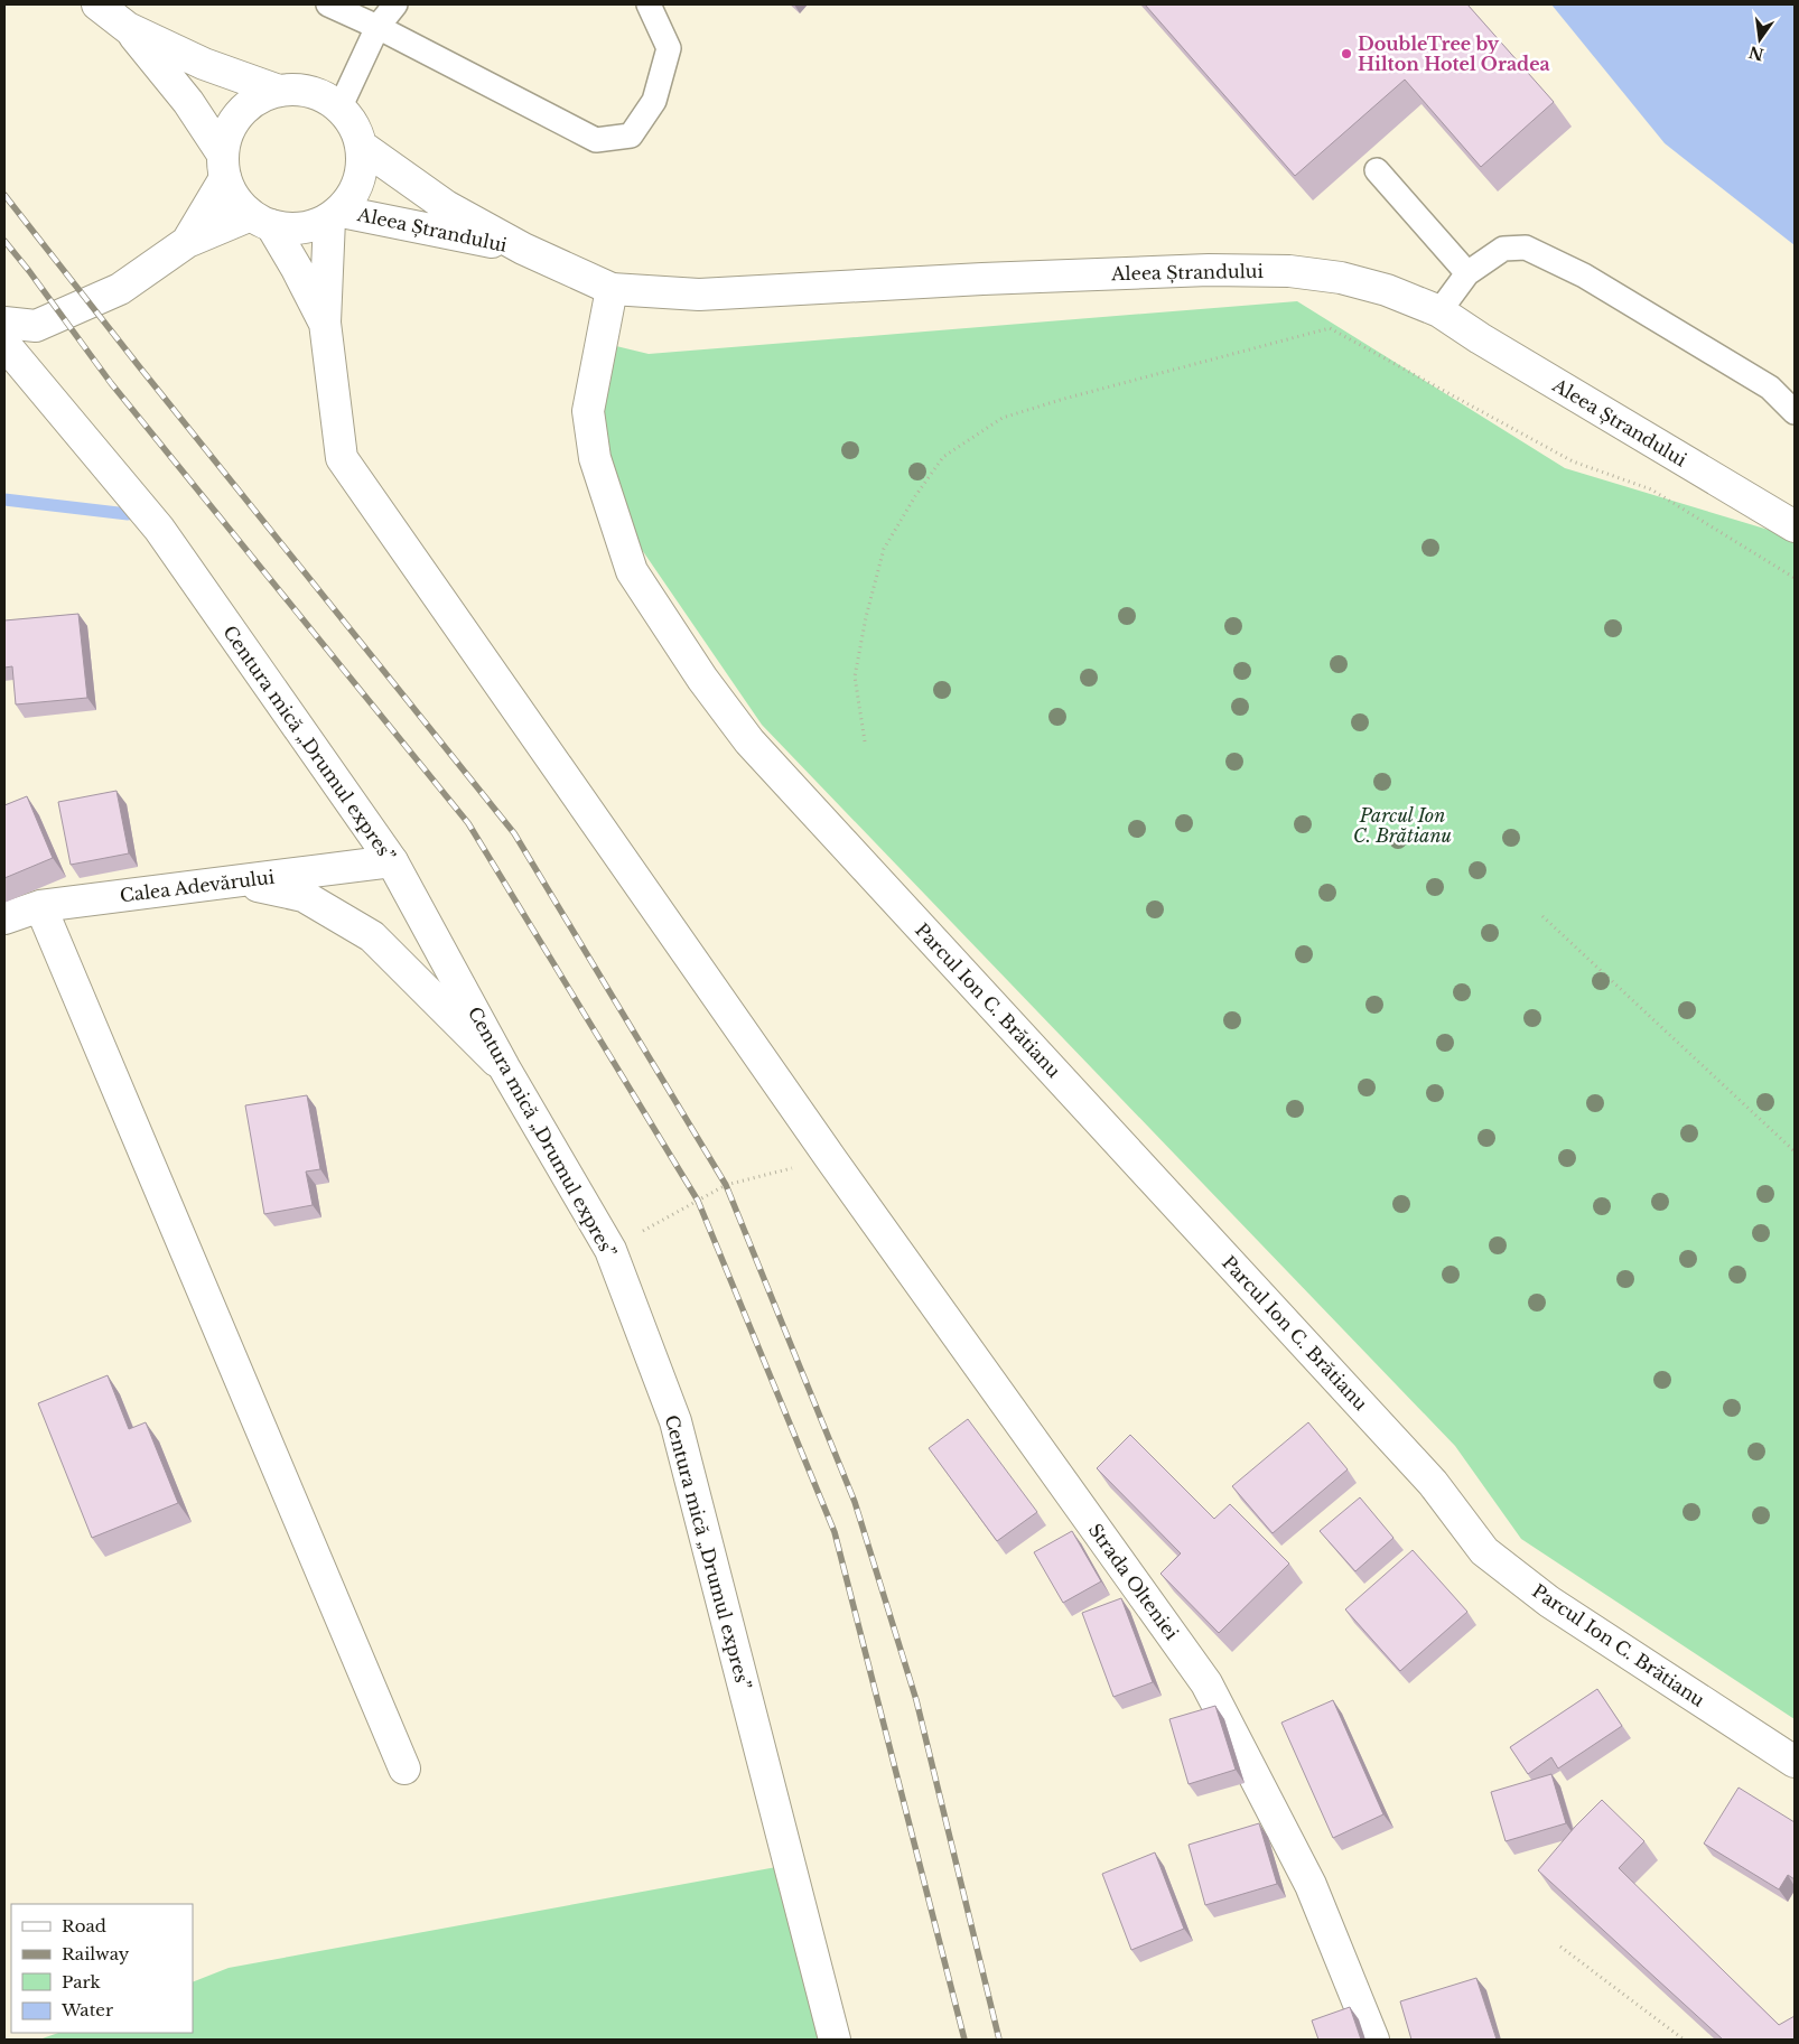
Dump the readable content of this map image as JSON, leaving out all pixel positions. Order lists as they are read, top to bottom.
{
  "streets": {
    "street": [
      "Aleea Ștrandului",
      "Centura mică „Drumul expres”",
      "Calea Adevărului",
      "Parcul Ion C. Brătianu",
      "Strada Olteniei"
    ]
  },
  "crossings": [
    ["Aleea Ștrandului", "Parcul Ion C. Brătianu"],
    ["Centura mică „Drumul expres”", "Calea Adevărului"]
  ],
  "parks": ["Parcul Ion C. Brătianu"],
  "places": ["DoubleTree by Hilton Hotel Oradea"],
  "legend": [
    "Road",
    "Railway",
    "Park",
    "Water"
  ],
  "north": "bottom"
}
